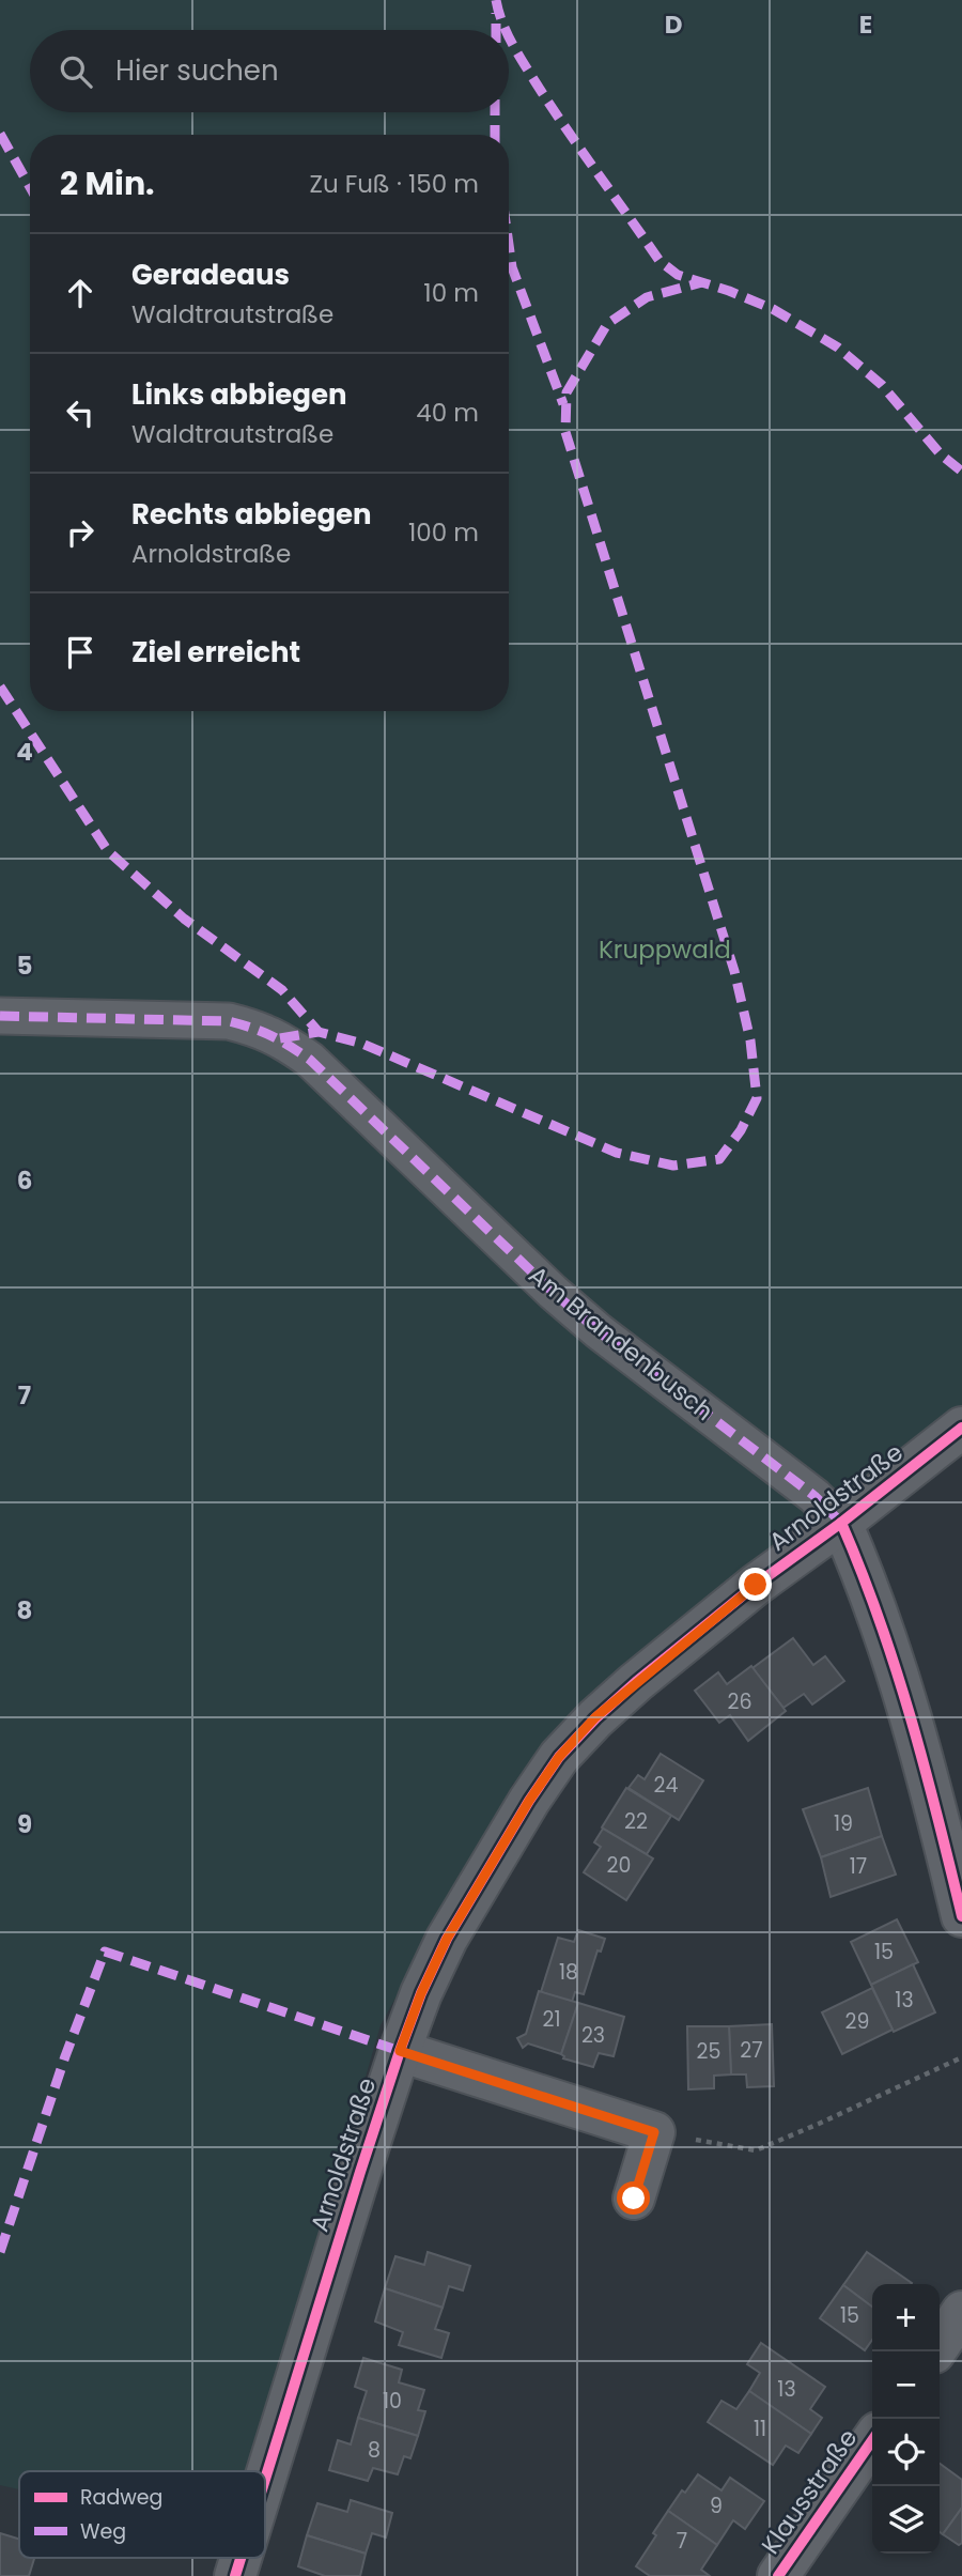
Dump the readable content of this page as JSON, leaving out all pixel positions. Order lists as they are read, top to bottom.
{
  "streets": {
    "street": ["Am Brandenbusch", "Arnoldstraße", "Klausstraße"]
  },
  "crossings": [
    ["Am Brandenbusch", "Arnoldstraße"]
  ],
  "parks": ["Kruppwald"],
  "house_numbers": [
    "26",
    "24",
    "22",
    "19",
    "20",
    "17",
    "15",
    "18",
    "13",
    "21",
    "29",
    "23",
    "27",
    "25",
    "15",
    "13",
    "10",
    "11",
    "8",
    "9",
    "7"
  ],
  "legend": ["Radweg", "Weg"],
  "page": {
    "search": "Hier suchen",
    "heading": ["2 Min.", "Zu Fuß · 150 m"],
    "list": [
      ["Geradeaus", "Waldtrautstraße", "10 m"],
      ["Links abbiegen", "Waldtrautstraße", "40 m"],
      ["Rechts abbiegen", "Arnoldstraße", "100 m"],
      "Ziel erreicht"
    ],
    "map_buttons": ["+", "−"]
  },
  "grid": {
    "columns": ["D", "E"],
    "rows": [
      "4",
      "5",
      "6",
      "7",
      "8",
      "9"
    ]
  }
}
